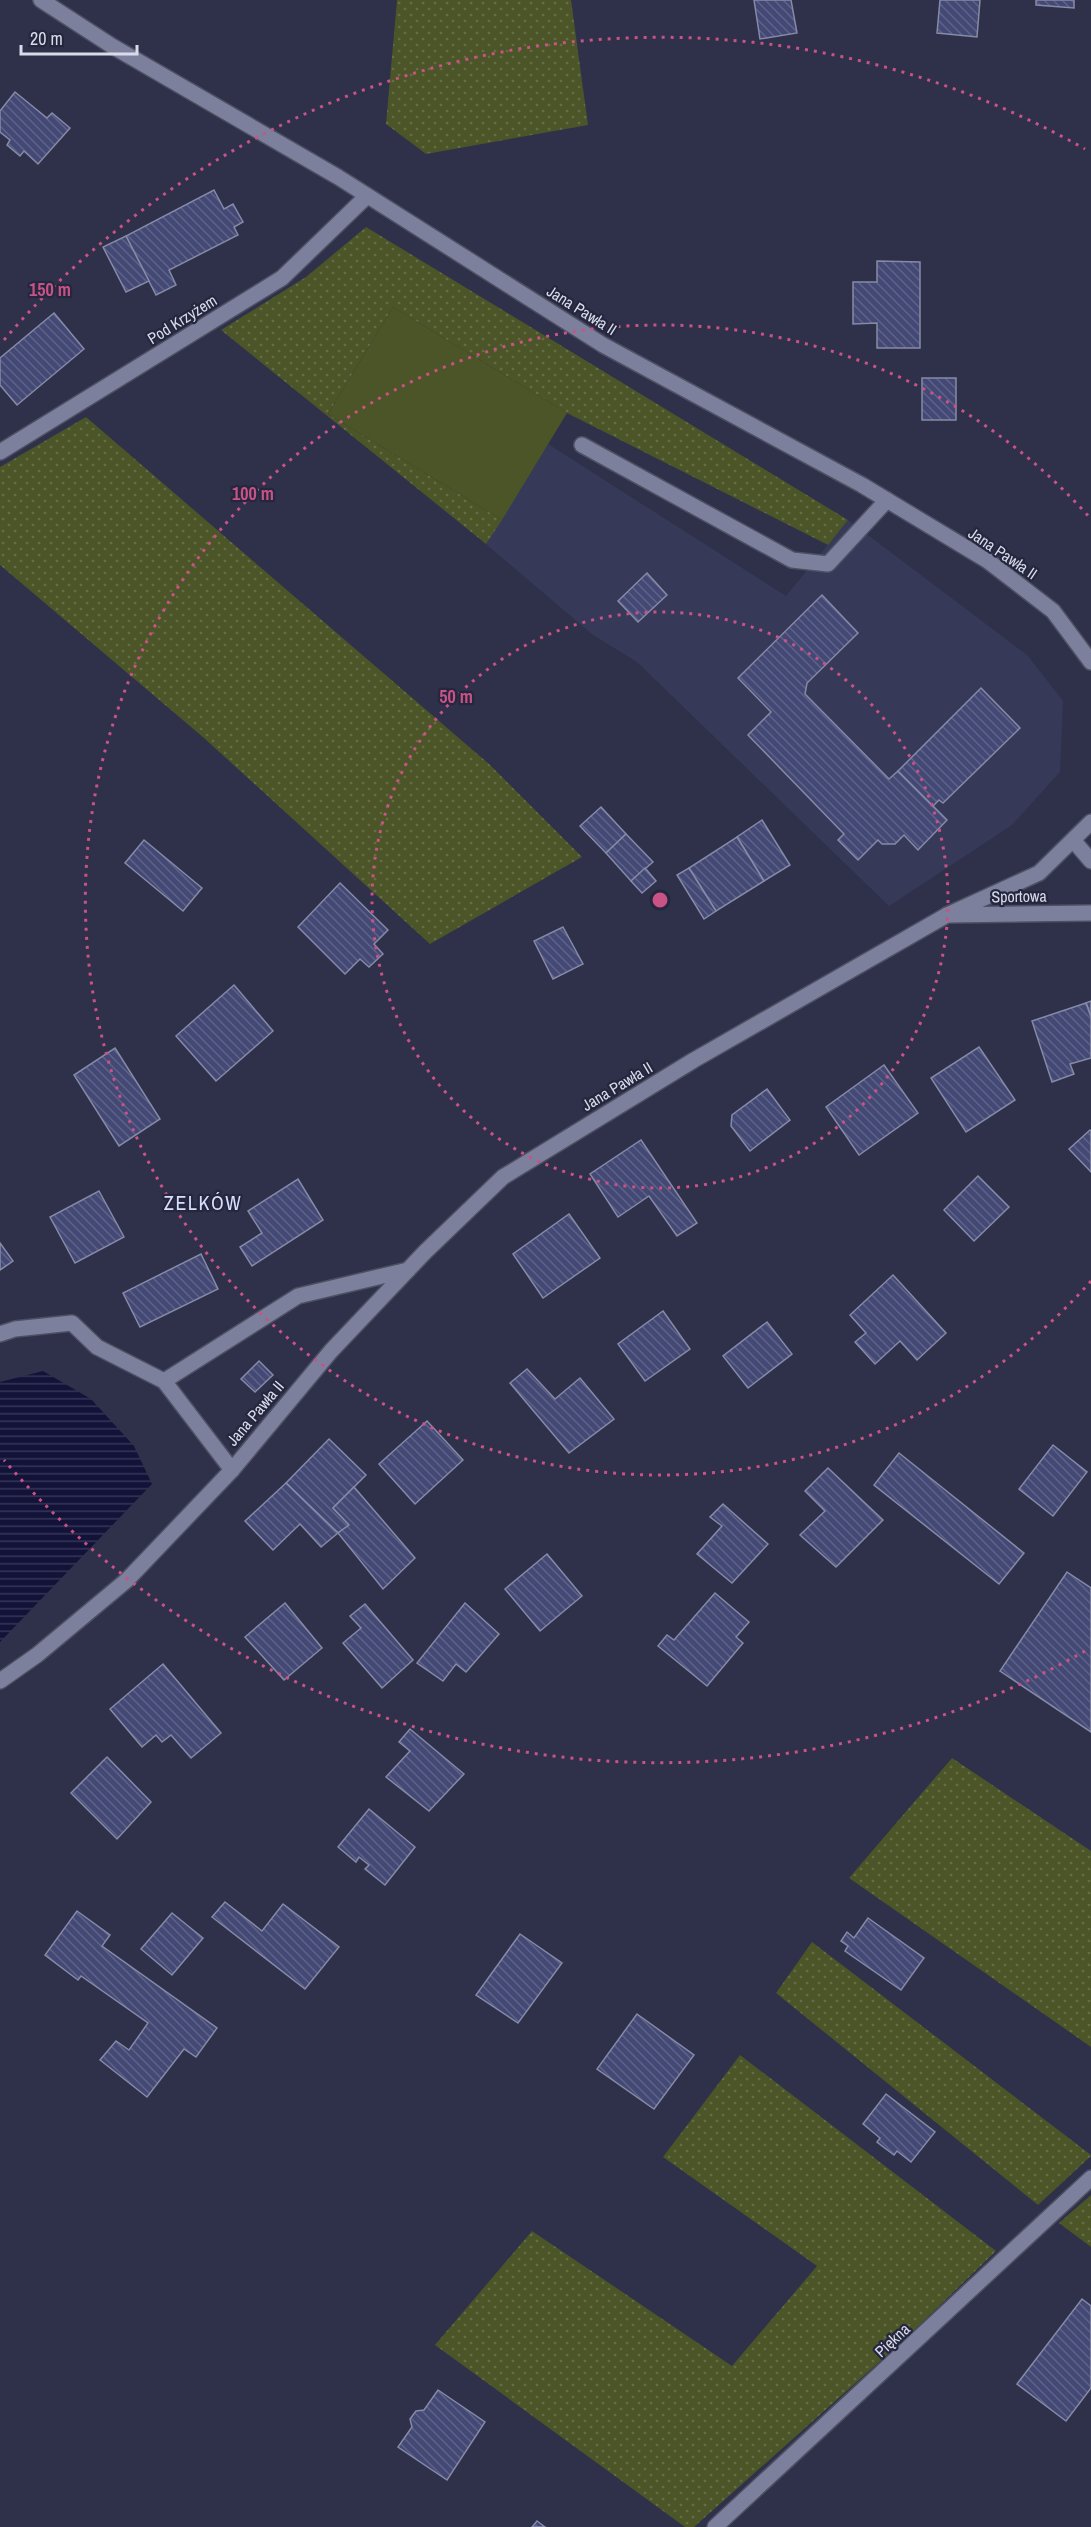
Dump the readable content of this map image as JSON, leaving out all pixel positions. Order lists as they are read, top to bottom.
{
  "streets": {
    "street": [
      "Jana Pawła II",
      "Pod Krzyżem",
      "Sportowa",
      "Piękna"
    ]
  },
  "crossings": [
    ["Jana Pawła II", "Pod Krzyżem"],
    ["Jana Pawła II", "Sportowa"]
  ],
  "districts": ["ZELKÓW"],
  "scale_bar": "20 m",
  "rings": ["150 m", "100 m", "50 m"]
}
